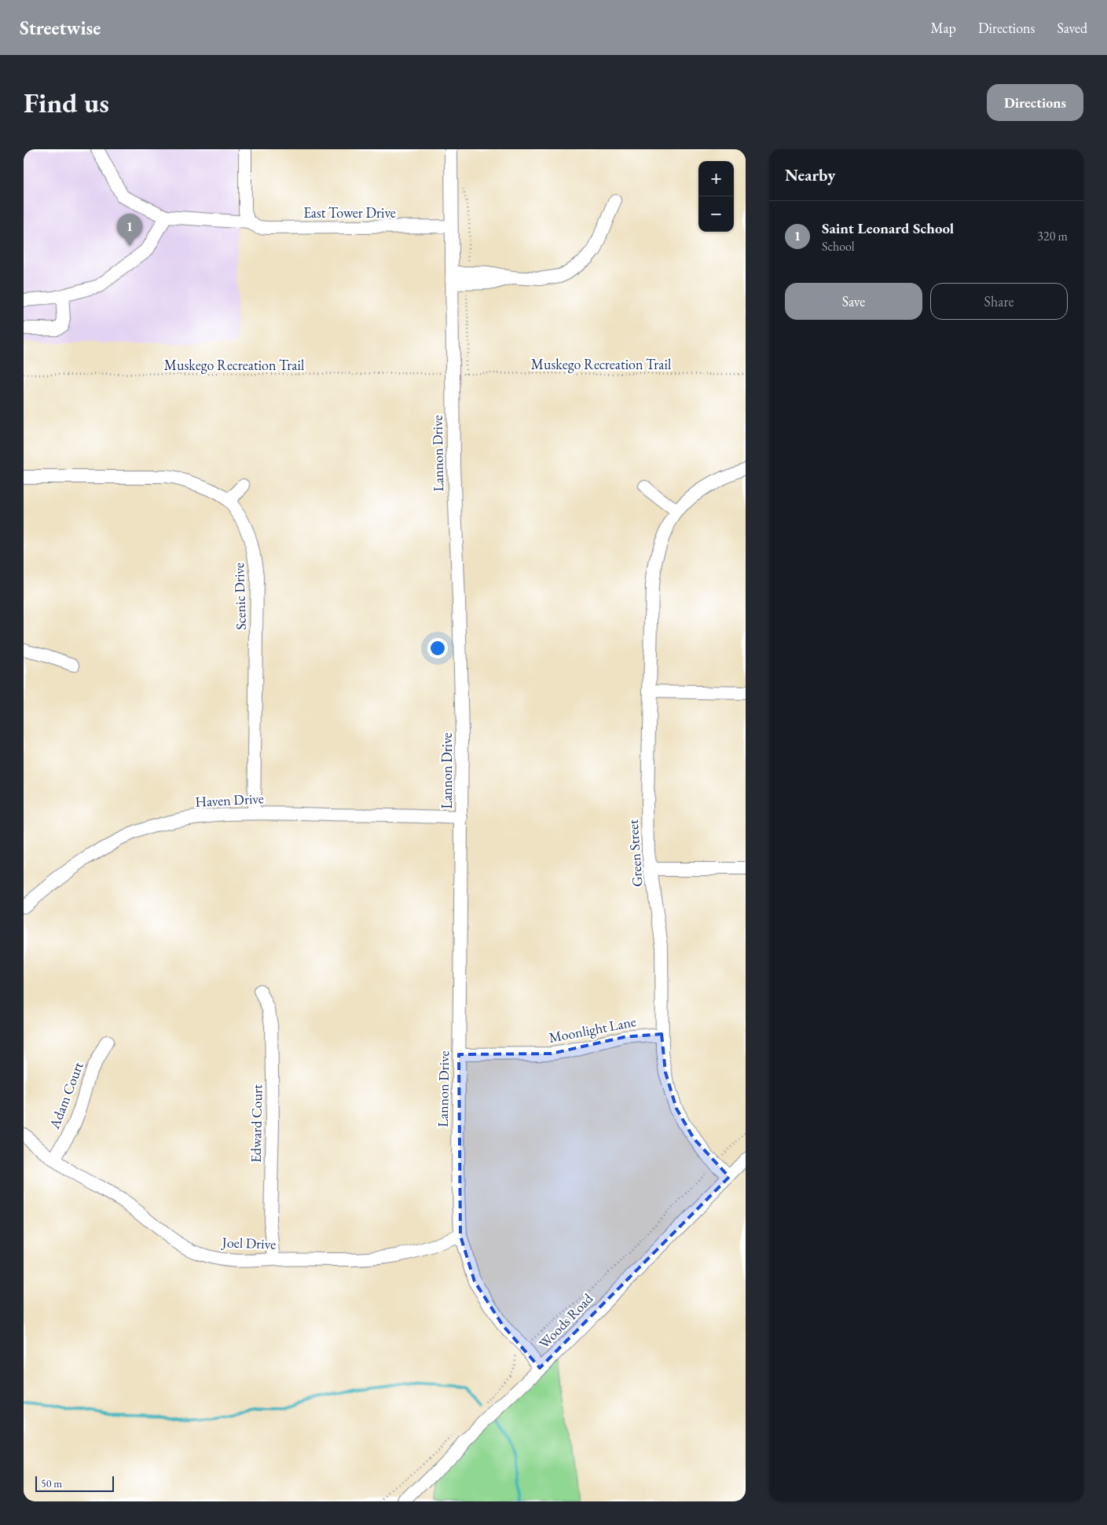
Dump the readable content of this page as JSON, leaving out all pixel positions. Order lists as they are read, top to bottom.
{
  "streets": {
    "street": [
      "East Tower Drive",
      "Lannon Drive",
      "Scenic Drive",
      "Haven Drive",
      "Green Street",
      "Moonlight Lane",
      "Adam Court",
      "Edward Court",
      "Joel Drive",
      "Woods Road"
    ],
    "path": ["Muskego Recreation Trail"]
  },
  "crossings": [
    ["East Tower Drive", "Lannon Drive"],
    ["Lannon Drive", "Haven Drive"],
    ["Lannon Drive", "Moonlight Lane"],
    ["Lannon Drive", "Joel Drive"],
    ["Lannon Drive", "Woods Road"],
    ["Scenic Drive", "Haven Drive"],
    ["Green Street", "Moonlight Lane"],
    ["Green Street", "Woods Road"],
    ["Adam Court", "Joel Drive"],
    ["Edward Court", "Joel Drive"]
  ],
  "scale_bar": "50 m",
  "page": {
    "header": "Streetwise",
    "nav": ["Map", "Directions", "Saved"],
    "buttons": [
      "Directions",
      ["Save", "Share"]
    ],
    "title": "Find us",
    "heading": "Nearby",
    "map_buttons": ["+", "−"],
    "list": [
      {
        "mark": "1",
        "name": "Saint Leonard School",
        "note": "School",
        "value": "320 m"
      }
    ],
    "pins": "1",
    "scale": "50 m"
  }
}
